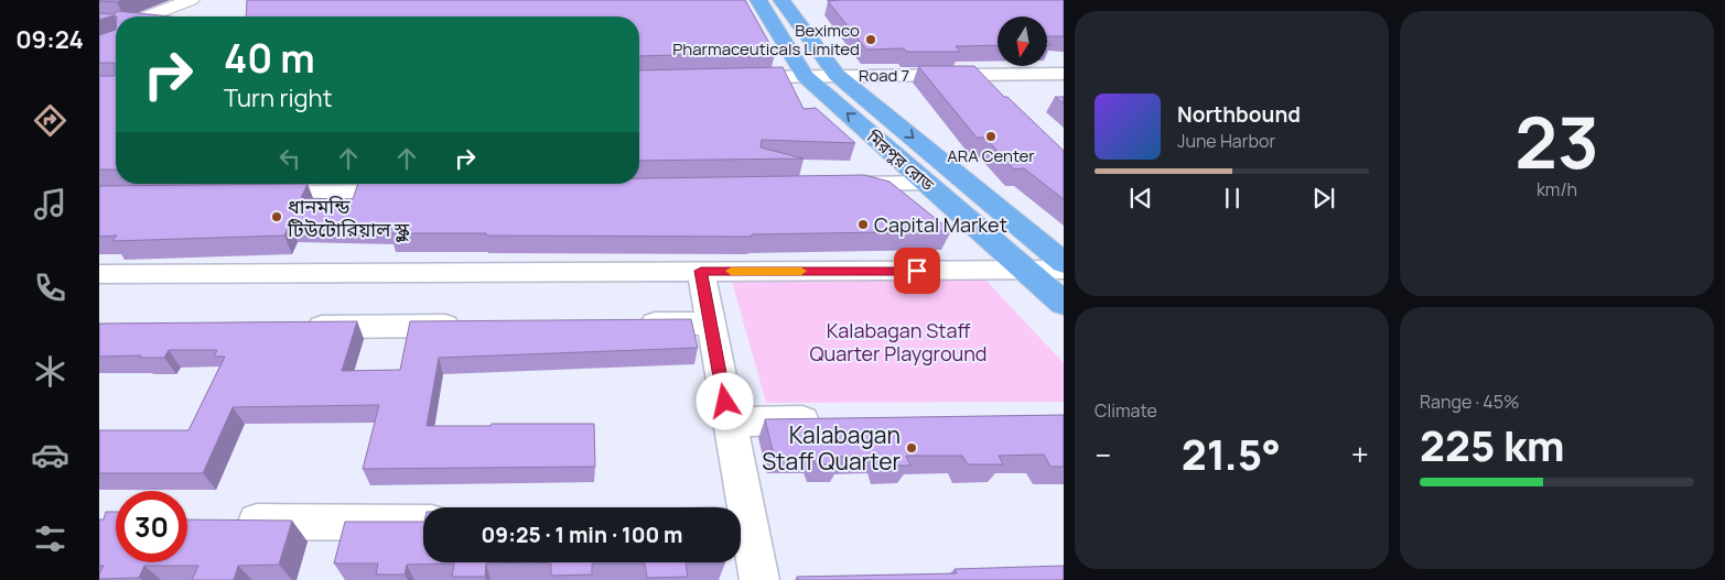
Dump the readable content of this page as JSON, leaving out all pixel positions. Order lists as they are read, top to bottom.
{
  "streets": {
    "highway": ["মিরপুর রোড"],
    "street": ["Road 7"]
  },
  "crossings": [
    ["Road 7", "মিরপুর রোড"]
  ],
  "parks": ["Kalabagan Staff Quarter Playground"],
  "places": [
    "Beximco Pharmaceuticals Limited",
    "ARA Center",
    "ধানমন্ডি টিউটোরিয়াল স্কুল",
    "Capital Market",
    "Kalabagan Staff Quarter"
  ],
  "north": "bottom",
  "page": {
    "tabs": "09:24",
    "tile": [
      ["23", "km/h"],
      "Climate",
      ["Range · 45%", "225 km"]
    ],
    "turn": ["40 m", "Turn right"],
    "song": ["Northbound", "June Harbor"],
    "heat": ["−", "21.5°", "+"],
    "limit": "30",
    "trip": "09:25 · 1 min · 100 m"
  }
}
